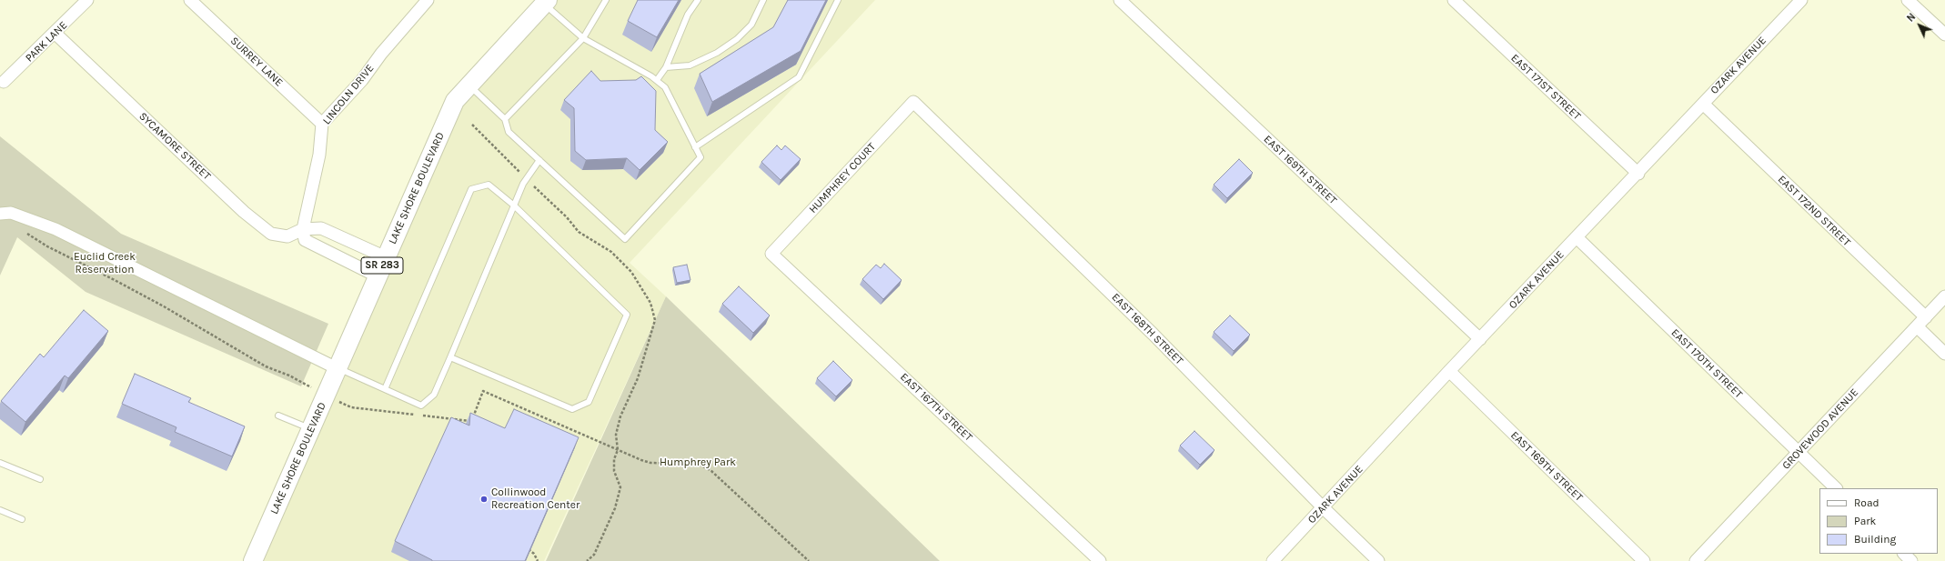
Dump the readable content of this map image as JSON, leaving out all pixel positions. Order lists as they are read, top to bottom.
{
  "streets": {
    "main road": ["LAKE SHORE BOULEVARD", "SR 283"],
    "street": [
      "PARK LANE",
      "SURREY LANE",
      "OZARK AVENUE",
      "EAST 171ST STREET",
      "LINCOLN DRIVE",
      "SYCAMORE STREET",
      "EAST 169TH STREET",
      "HUMPHREY COURT",
      "EAST 172ND STREET",
      "EAST 168TH STREET",
      "EAST 170TH STREET",
      "EAST 167TH STREET",
      "GROVEWOOD AVENUE"
    ]
  },
  "crossings": [
    ["PARK LANE", "SYCAMORE STREET"],
    ["SURREY LANE", "LINCOLN DRIVE"],
    ["OZARK AVENUE", "EAST 171ST STREET"],
    ["OZARK AVENUE", "EAST 169TH STREET"],
    ["OZARK AVENUE", "EAST 172ND STREET"],
    ["OZARK AVENUE", "EAST 168TH STREET"],
    ["OZARK AVENUE", "EAST 170TH STREET"],
    ["LINCOLN DRIVE", "SYCAMORE STREET"],
    ["SYCAMORE STREET", "LAKE SHORE BOULEVARD"],
    ["HUMPHREY COURT", "EAST 168TH STREET"],
    ["HUMPHREY COURT", "EAST 167TH STREET"],
    ["EAST 172ND STREET", "GROVEWOOD AVENUE"],
    ["EAST 170TH STREET", "GROVEWOOD AVENUE"]
  ],
  "parks": ["Euclid Creek Reservation", "Humphrey Park"],
  "places": ["Collinwood Recreation Center"],
  "legend": ["Road", "Park", "Building"],
  "north": "top left"
}
